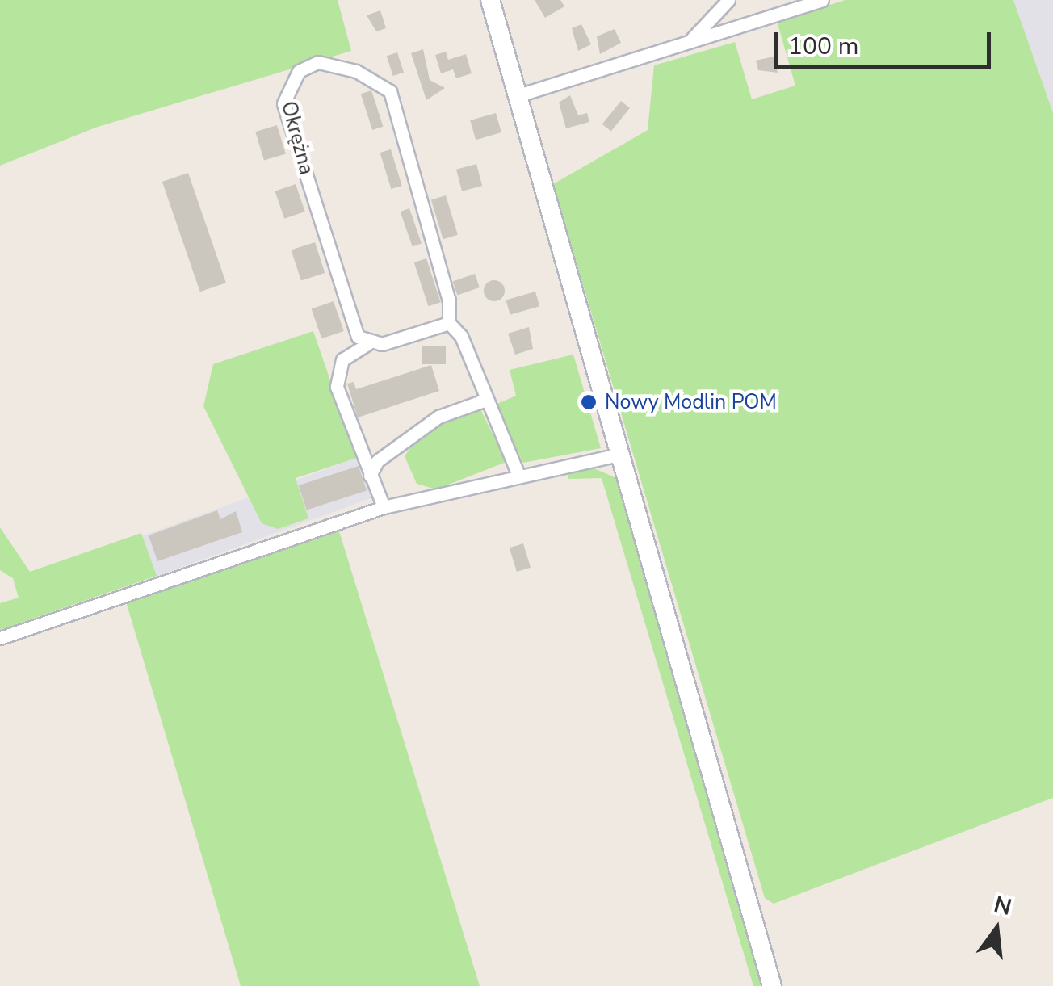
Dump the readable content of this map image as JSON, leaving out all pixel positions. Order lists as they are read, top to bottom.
{
  "streets": {
    "street": ["Okrężna"]
  },
  "places": ["Nowy Modlin POM"],
  "scale_bar": "100 m",
  "north": "top"
}
